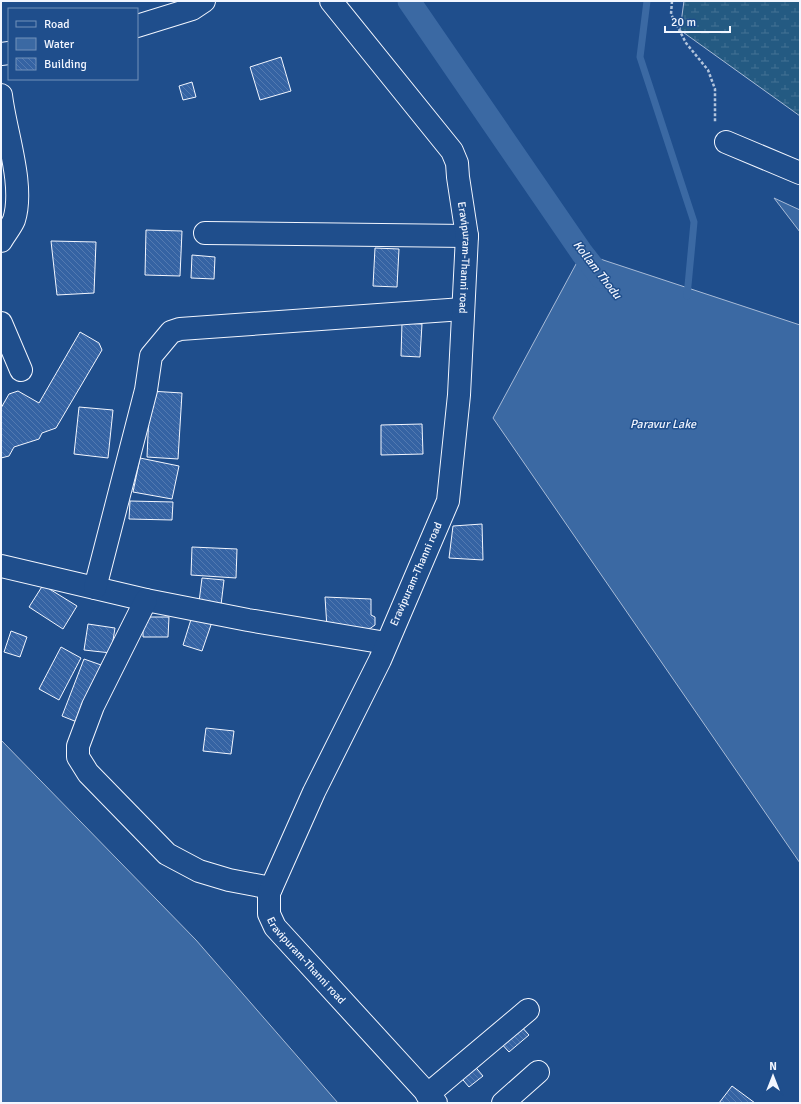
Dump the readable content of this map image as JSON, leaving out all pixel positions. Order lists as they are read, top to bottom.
{
  "streets": {
    "street": ["Eravipuram-Thanni road"]
  },
  "water": ["Kollam Thodu", "Paravur Lake"],
  "legend": ["Road", "Water", "Building"],
  "scale_bar": "20 m",
  "north": "top"
}
